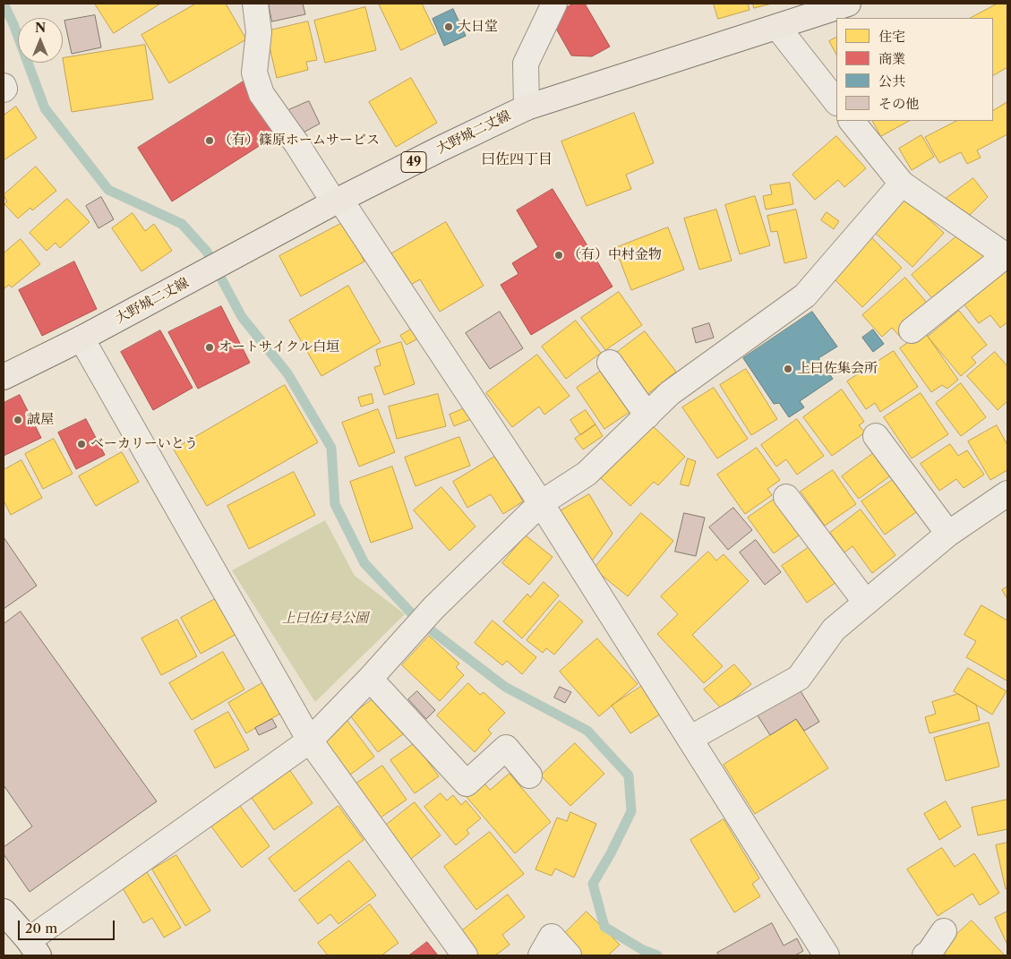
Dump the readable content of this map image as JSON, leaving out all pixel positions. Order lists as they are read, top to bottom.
{
  "streets": {
    "main road": ["大野城二丈線", "49"]
  },
  "districts": ["曰佐四丁目"],
  "parks": ["上曰佐1号公園"],
  "places": [
    "大日堂",
    "（有）篠原ホームサービス",
    "（有）中村金物",
    "オートサイクル白垣",
    "上曰佐集会所",
    "誠屋",
    "ベーカリーいとう"
  ],
  "legend": [
    "住宅",
    "商業",
    "公共",
    "その他"
  ],
  "scale_bar": "20 m",
  "north": "top"
}
